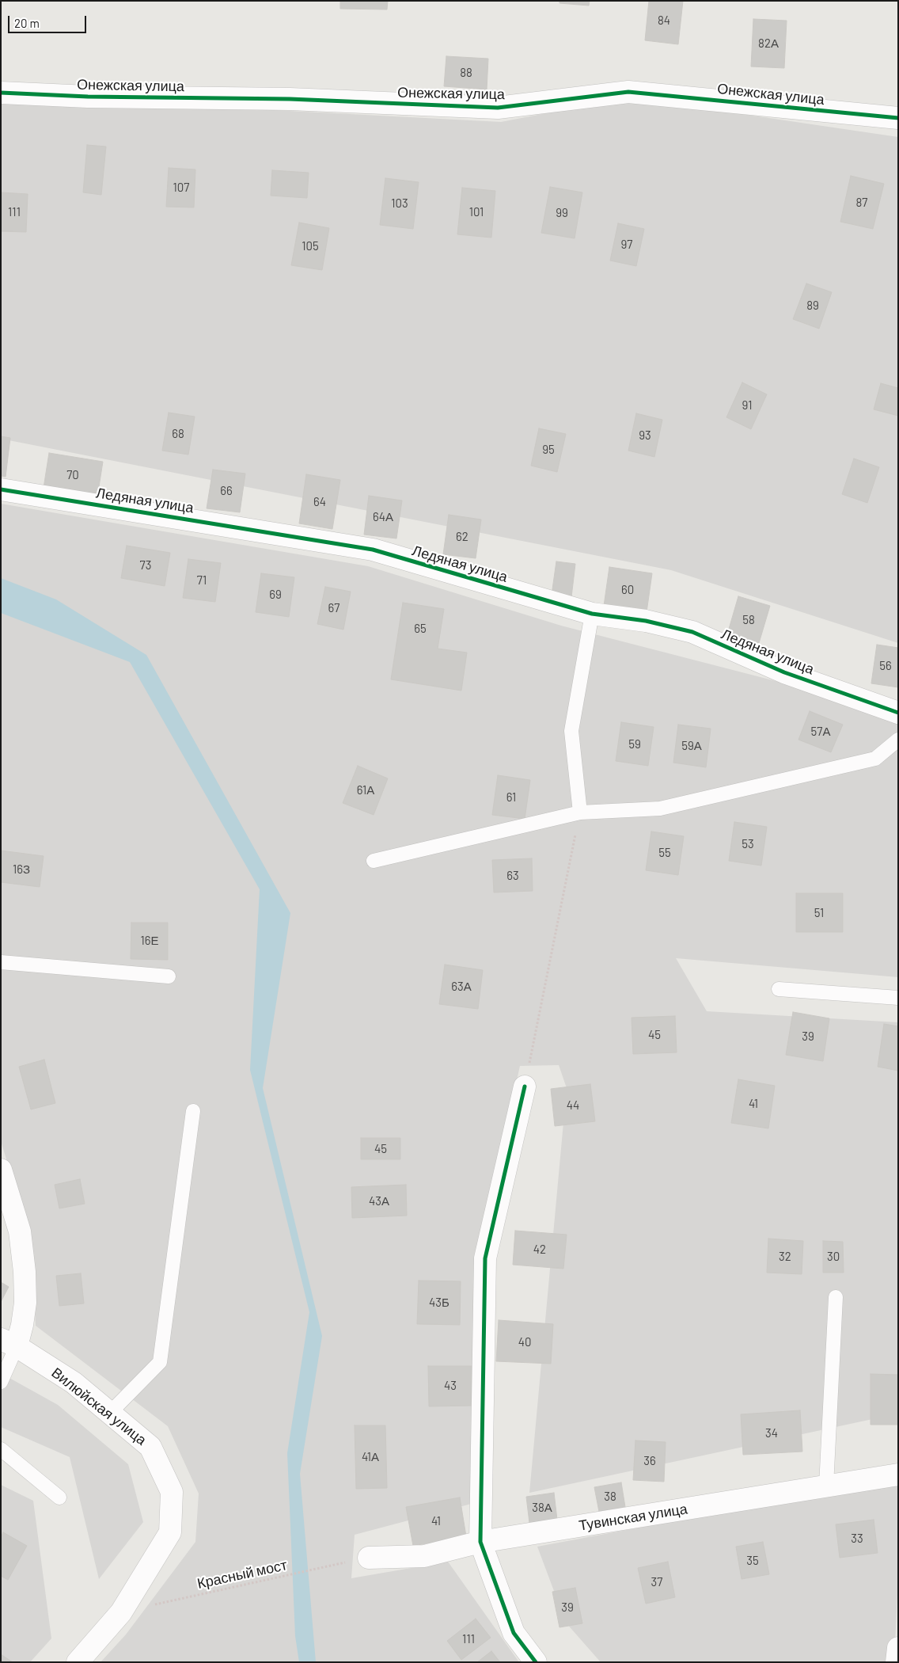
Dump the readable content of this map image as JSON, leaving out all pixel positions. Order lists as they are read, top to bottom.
{
  "streets": {
    "street": [
      "Онежская улица",
      "Ледяная улица",
      "Вилюйская улица",
      "Тувинская улица"
    ],
    "path": ["Красный мост"]
  },
  "crossings": [
    ["Вилюйская улица", "Красный мост"],
    ["Тувинская улица", "Красный мост"]
  ],
  "house_numbers": [
    "84",
    "82А",
    "88",
    "107",
    "87",
    "103",
    "111",
    "101",
    "99",
    "97",
    "105",
    "89",
    "91",
    "68",
    "93",
    "95",
    "70",
    "66",
    "64",
    "64А",
    "62",
    "73",
    "71",
    "60",
    "69",
    "67",
    "58",
    "65",
    "56",
    "57А",
    "59",
    "59А",
    "61А",
    "61",
    "53",
    "55",
    "16З",
    "63",
    "51",
    "16Е",
    "63А",
    "45",
    "39",
    "41",
    "44",
    "45",
    "43А",
    "42",
    "32",
    "30",
    "43Б",
    "40",
    "43",
    "34",
    "41А",
    "36",
    "38",
    "38А",
    "41",
    "33",
    "35",
    "37",
    "39",
    "111"
  ],
  "scale_bar": "20 m"
}
